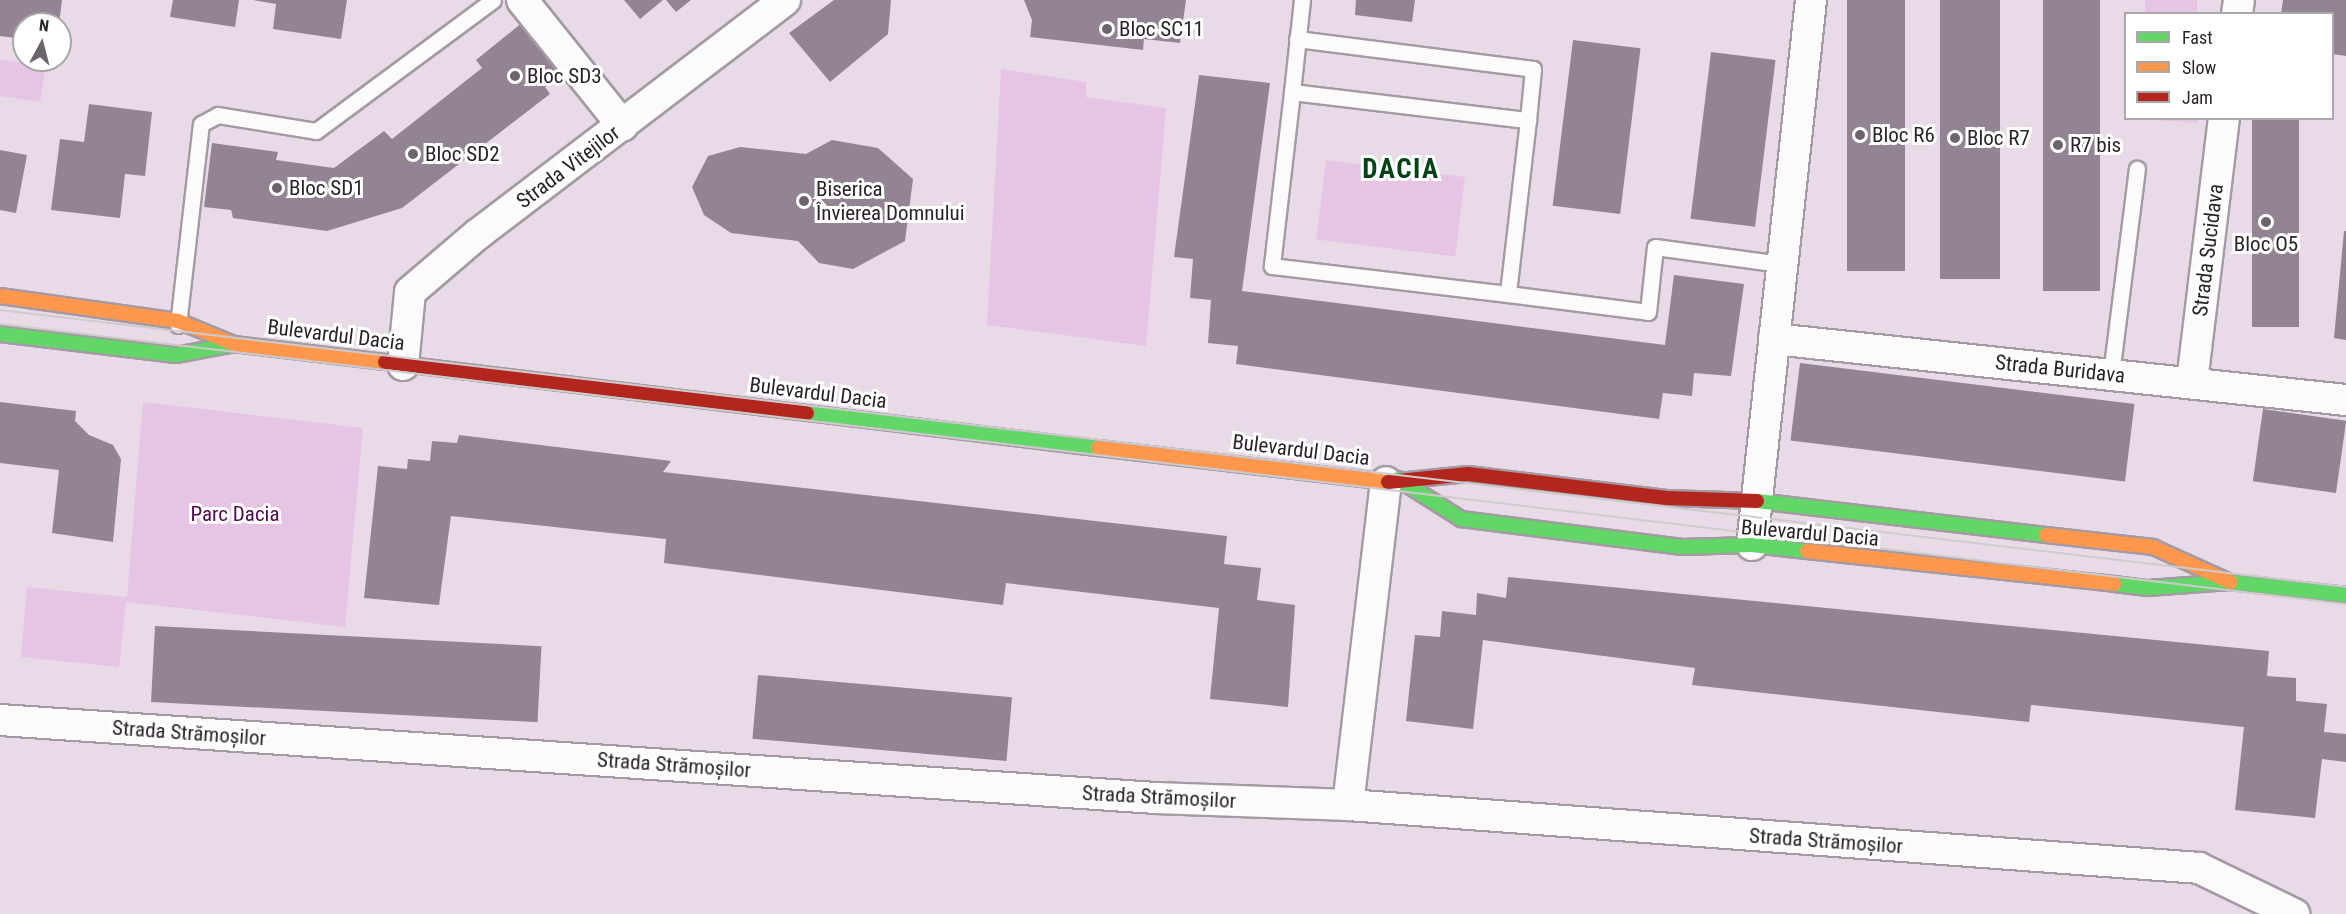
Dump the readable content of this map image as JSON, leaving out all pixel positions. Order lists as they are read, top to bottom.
{
  "streets": {
    "street": [
      "Strada Vitejilor",
      "Strada Sucidava",
      "Bulevardul Dacia",
      "Strada Buridava",
      "Strada Strămoșilor"
    ]
  },
  "crossings": [
    ["Strada Vitejilor", "Bulevardul Dacia"],
    ["Strada Sucidava", "Strada Buridava"]
  ],
  "districts": ["DACIA"],
  "parks": ["Parc Dacia"],
  "places": [
    "Bloc SC11",
    "Bloc SD3",
    "Bloc R6",
    "Bloc R7",
    "R7 bis",
    "Bloc SD2",
    "Bloc SD1",
    "Biserica Învierea Domnului",
    "Bloc O5"
  ],
  "legend": ["Fast", "Slow", "Jam"],
  "north": "top"
}
